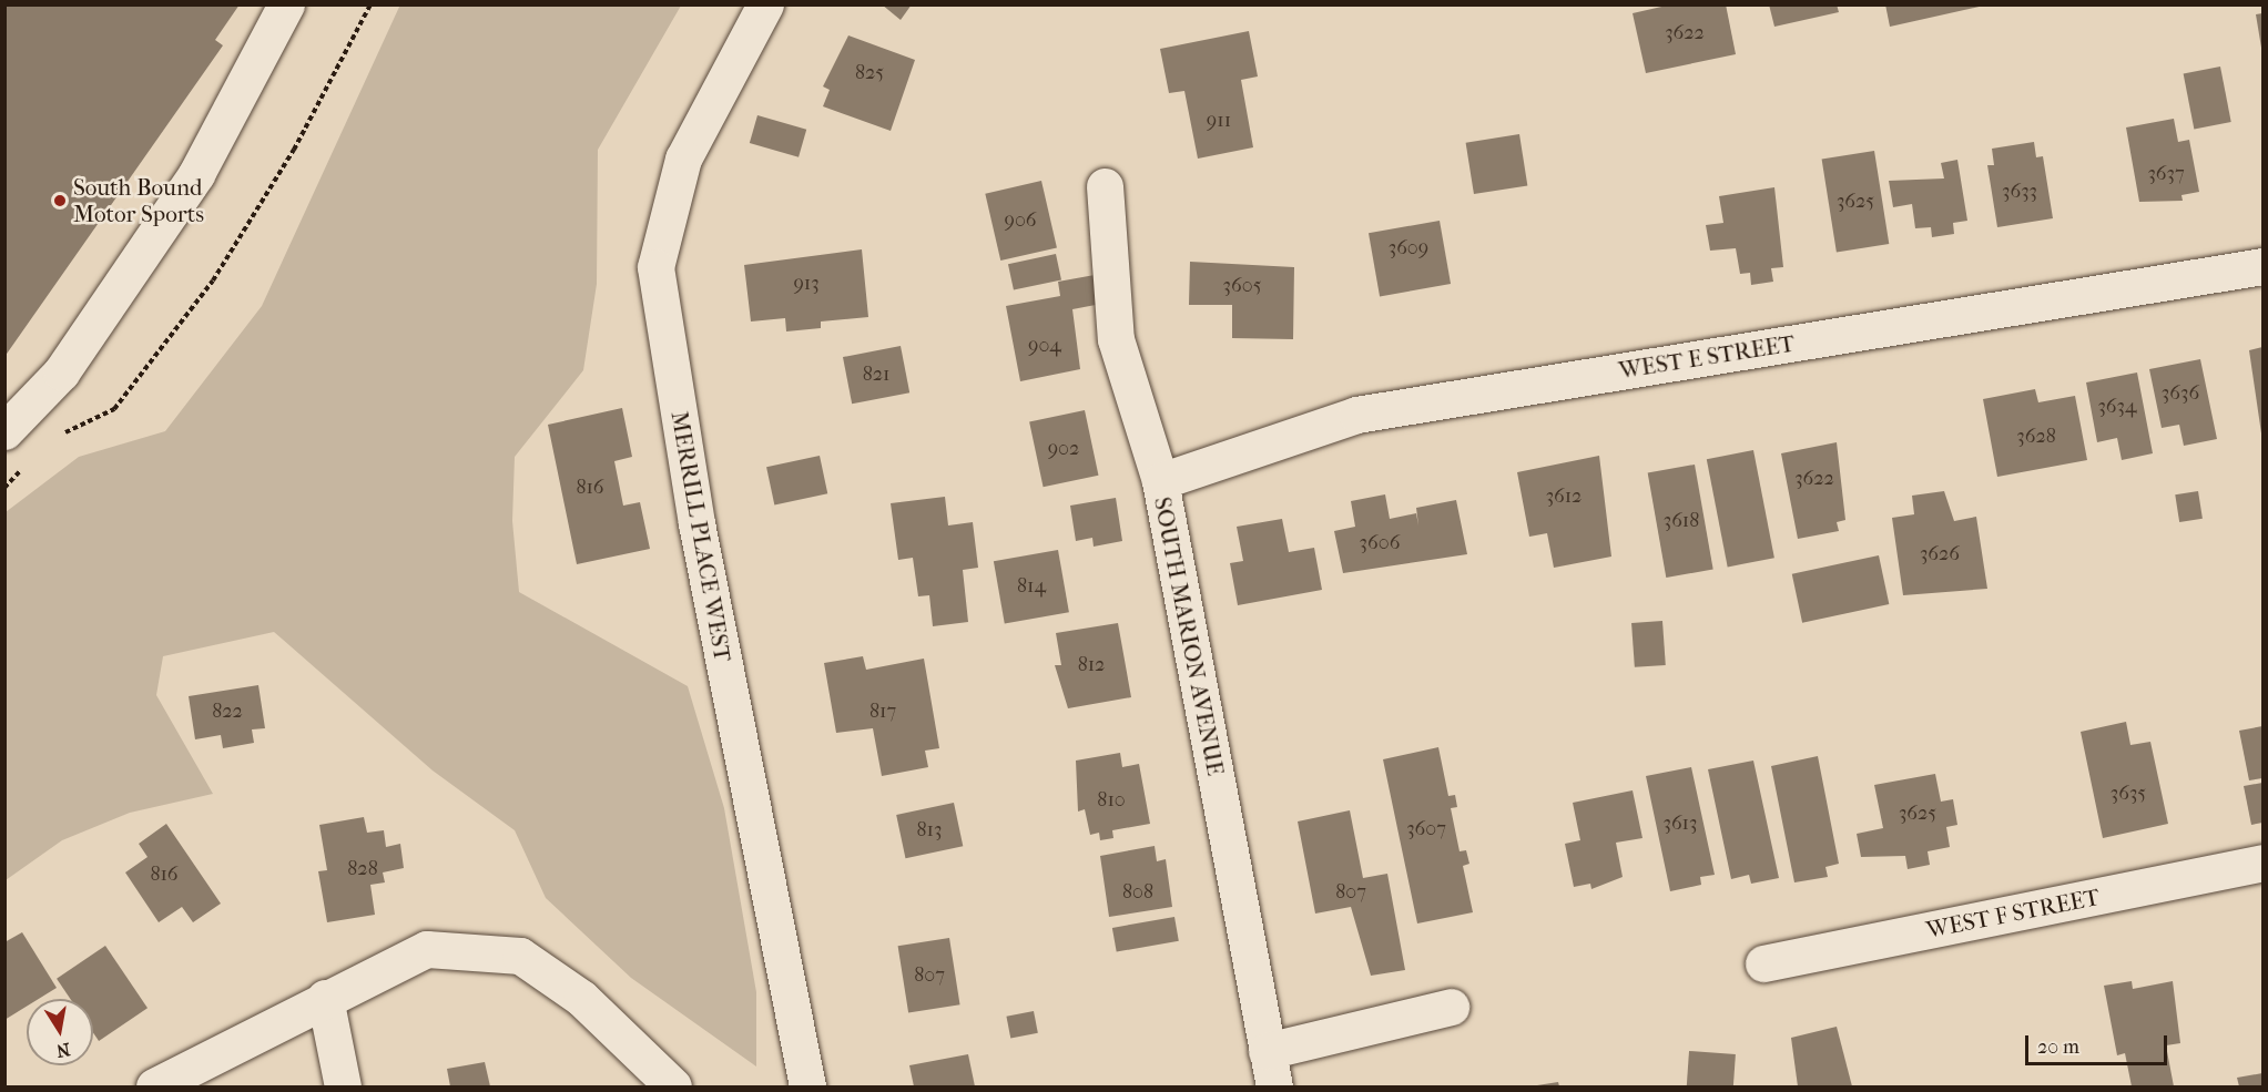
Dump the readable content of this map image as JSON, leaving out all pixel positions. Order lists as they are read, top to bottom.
{
  "streets": {
    "street": [
      "WEST E STREET",
      "MERRILL PLACE WEST",
      "SOUTH MARION AVENUE",
      "WEST F STREET"
    ]
  },
  "crossings": [
    ["WEST E STREET", "SOUTH MARION AVENUE"]
  ],
  "places": ["South Bound Motor Sports"],
  "house_numbers": [
    "3622",
    "825",
    "911",
    "3637",
    "3633",
    "3625",
    "906",
    "3609",
    "913",
    "3605",
    "904",
    "821",
    "3636",
    "3634",
    "3628",
    "902",
    "3622",
    "816",
    "3612",
    "3618",
    "3606",
    "3626",
    "814",
    "812",
    "822",
    "817",
    "3635",
    "810",
    "3625",
    "3613",
    "3607",
    "813",
    "828",
    "816",
    "808",
    "807",
    "807"
  ],
  "scale_bar": "20 m",
  "north": "bottom"
}
